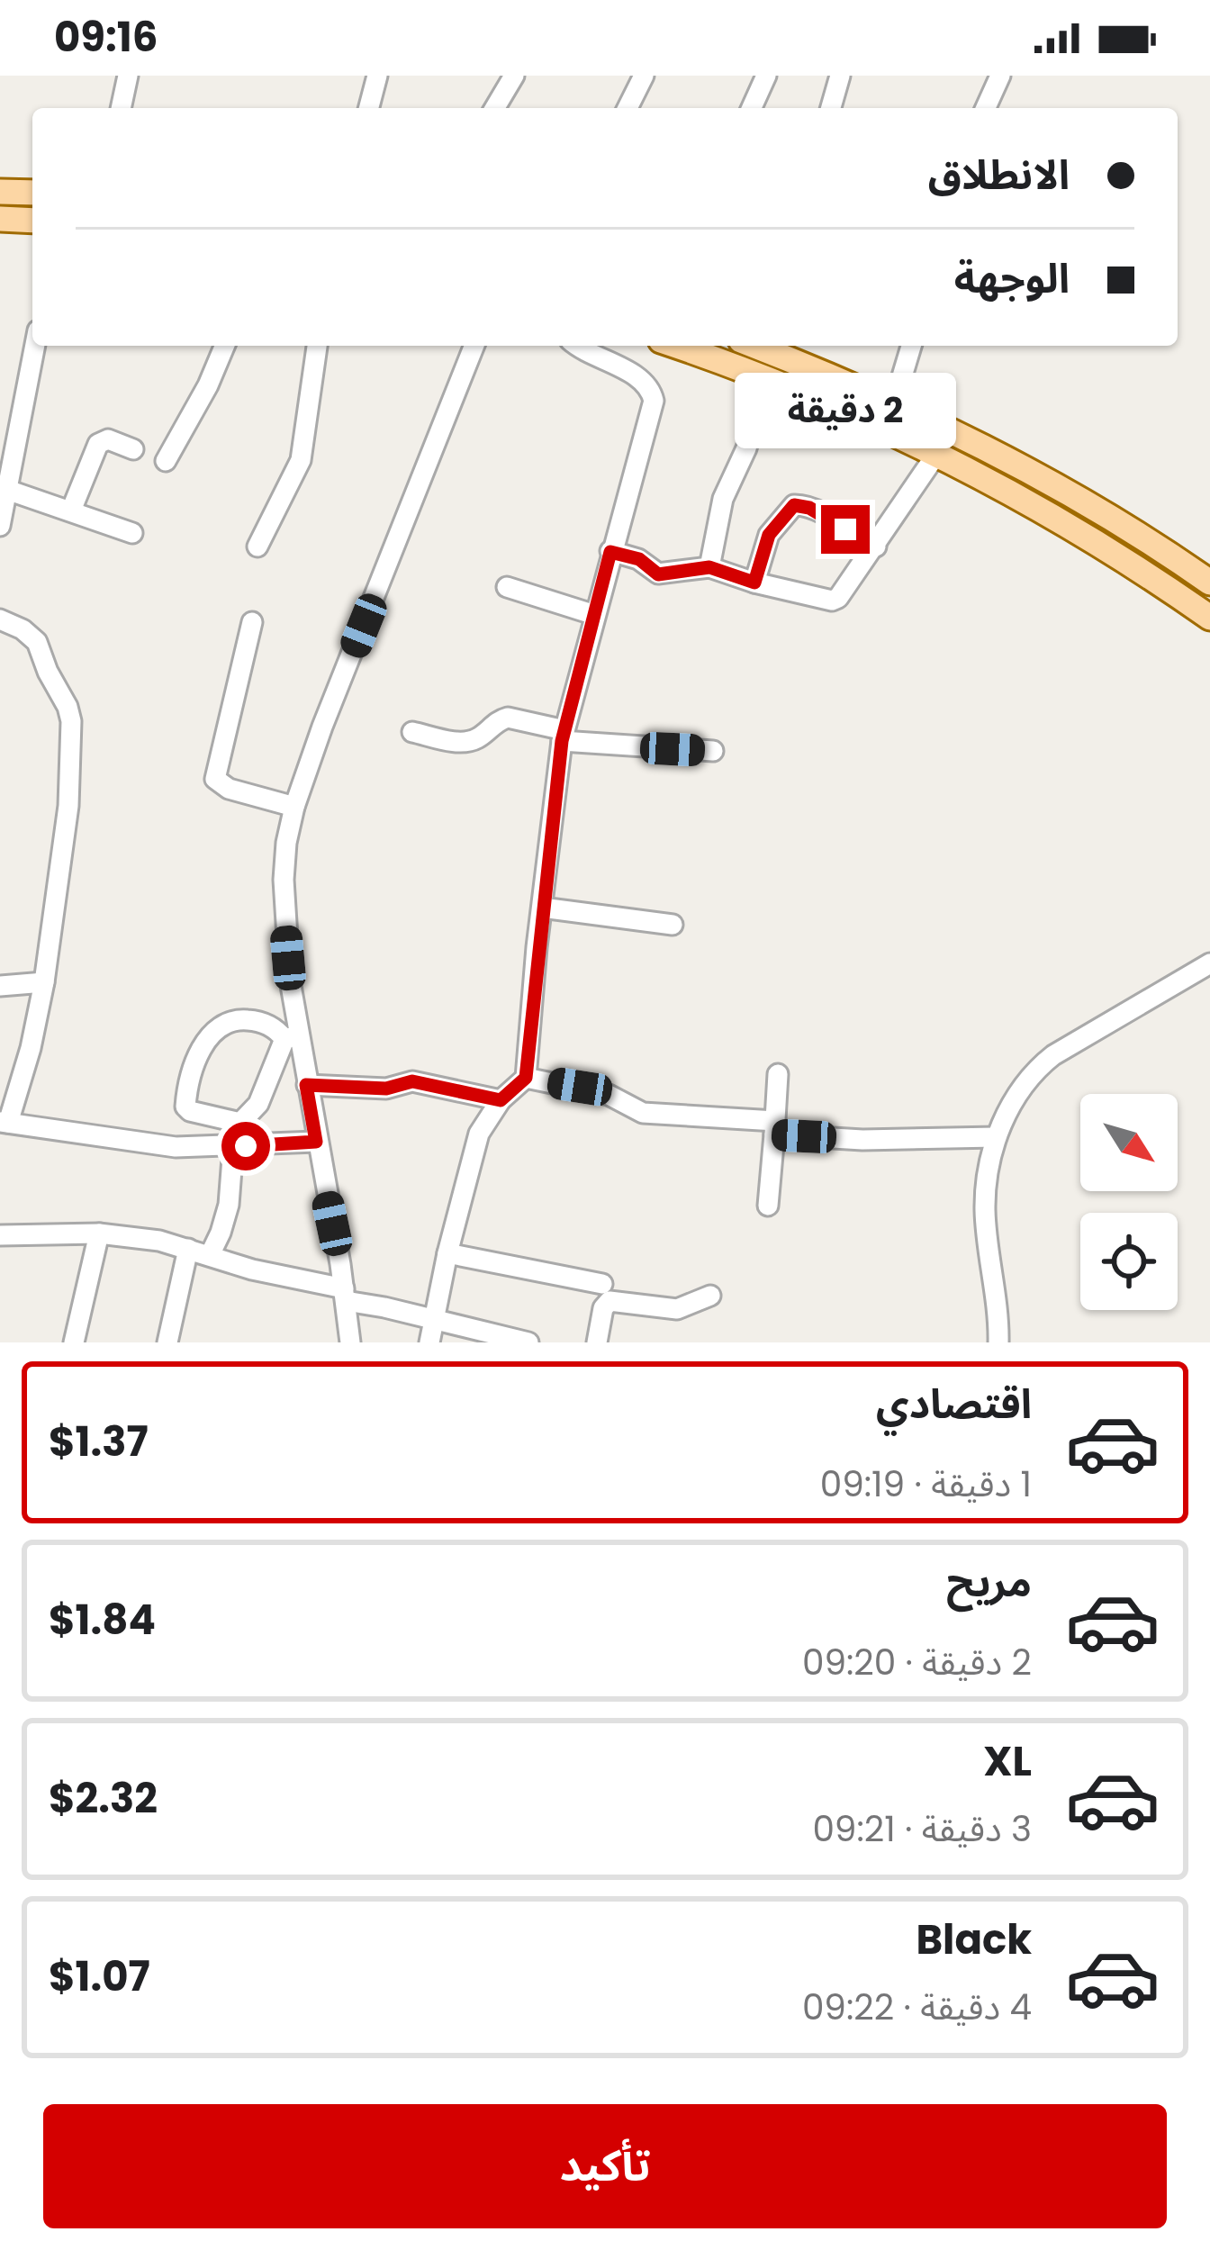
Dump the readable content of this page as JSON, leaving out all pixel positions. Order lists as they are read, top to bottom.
{
  "north": "bottom right",
  "page": {
    "status": "09:16",
    "banner": ["الانطلاق", "الوجهة"],
    "bubble": "2 دقيقة",
    "list": [
      {
        "name": "اقتصادي",
        "note": "1 دقيقة · 09:19",
        "value": "$1.37"
      },
      {
        "name": "مريح",
        "note": "2 دقيقة · 09:20",
        "value": "$1.84"
      },
      {
        "name": "XL",
        "note": "3 دقيقة · 09:21",
        "value": "$2.32"
      },
      {
        "name": "Black",
        "note": "4 دقيقة · 09:22",
        "value": "$1.07"
      }
    ],
    "buttons": "تأكيد"
  }
}
